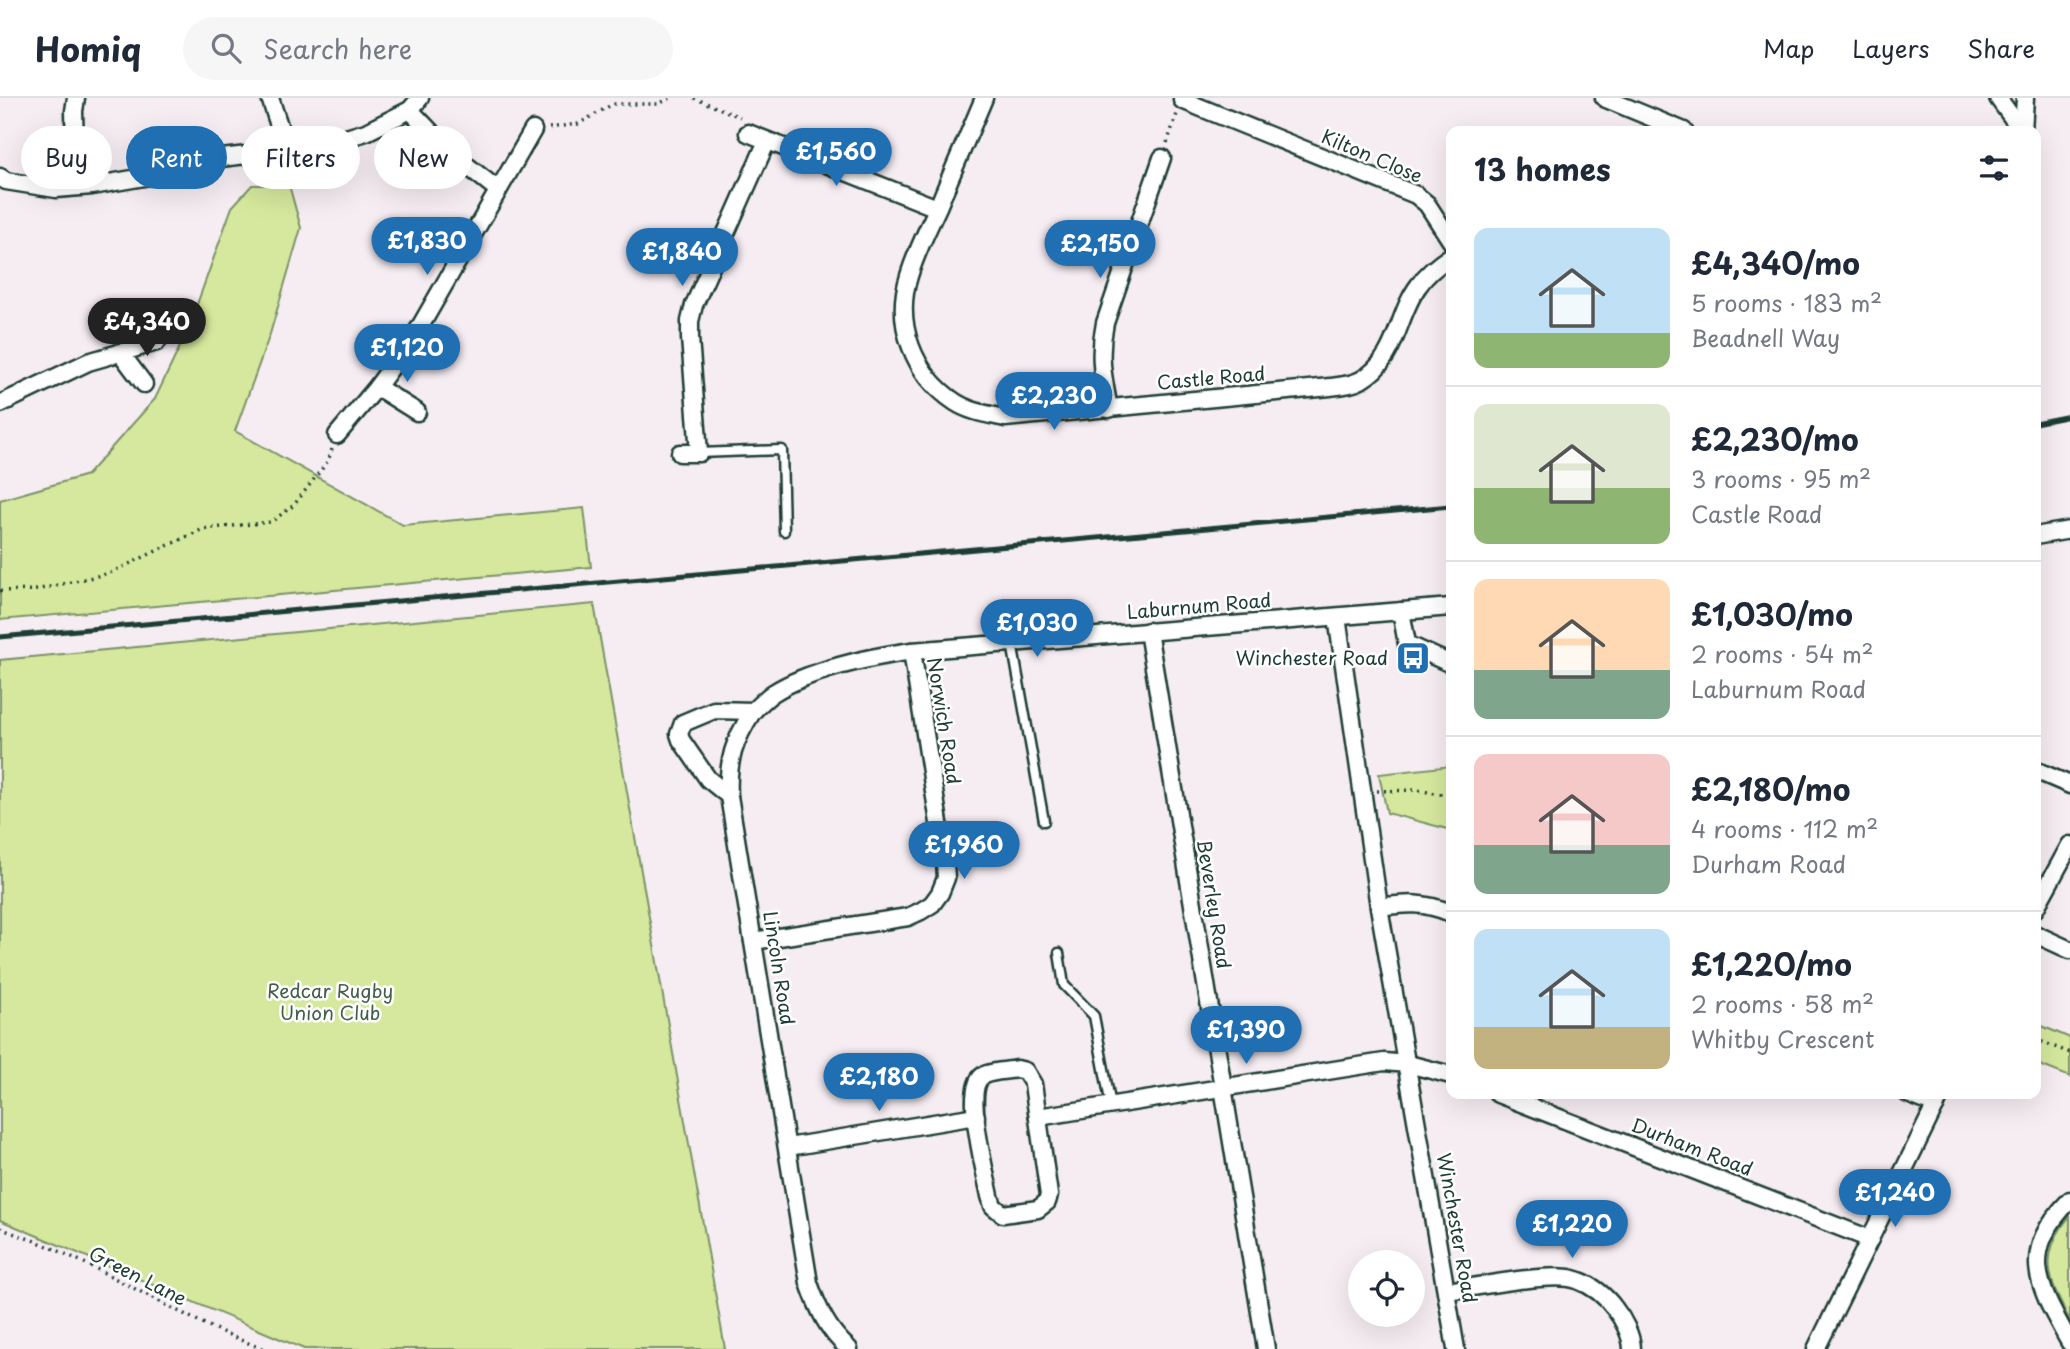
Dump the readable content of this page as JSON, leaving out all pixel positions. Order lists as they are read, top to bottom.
{
  "streets": {
    "street": [
      "Kilton Close",
      "Castle Road",
      "Laburnum Road",
      "Norwich Road",
      "Beverley Road",
      "Lincoln Road",
      "Durham Road",
      "Winchester Road"
    ],
    "path": ["Green Lane"]
  },
  "crossings": [
    ["Laburnum Road", "Norwich Road"],
    ["Laburnum Road", "Beverley Road"],
    ["Laburnum Road", "Lincoln Road"],
    ["Laburnum Road", "Winchester Road"],
    ["Norwich Road", "Lincoln Road"]
  ],
  "parks": ["Redcar Rugby Union Club"],
  "places": {
    "bus stop": ["Winchester Road"]
  },
  "page": {
    "header": "Homiq",
    "search": "Search here",
    "nav": ["Map", "Layers", "Share"],
    "chip": [
      "Buy",
      "Rent",
      "Filters",
      "New"
    ],
    "heading": "13 homes",
    "price": [
      "£1,560",
      "£1,830",
      "£2,150",
      "£1,840",
      "£4,340",
      "£1,120",
      "£2,230",
      "£1,030",
      "£1,960",
      "£1,390",
      "£2,180",
      "£1,240",
      "£1,220"
    ],
    "list": [
      {
        "name": "£4,340/mo",
        "note": "5 rooms · 183 m² · Beadnell Way"
      },
      {
        "name": "£2,230/mo",
        "note": "3 rooms · 95 m² · Castle Road"
      },
      {
        "name": "£1,030/mo",
        "note": "2 rooms · 54 m² · Laburnum Road"
      },
      {
        "name": "£2,180/mo",
        "note": "4 rooms · 112 m² · Durham Road"
      },
      {
        "name": "£1,220/mo",
        "note": "2 rooms · 58 m² · Whitby Crescent"
      }
    ]
  }
}
